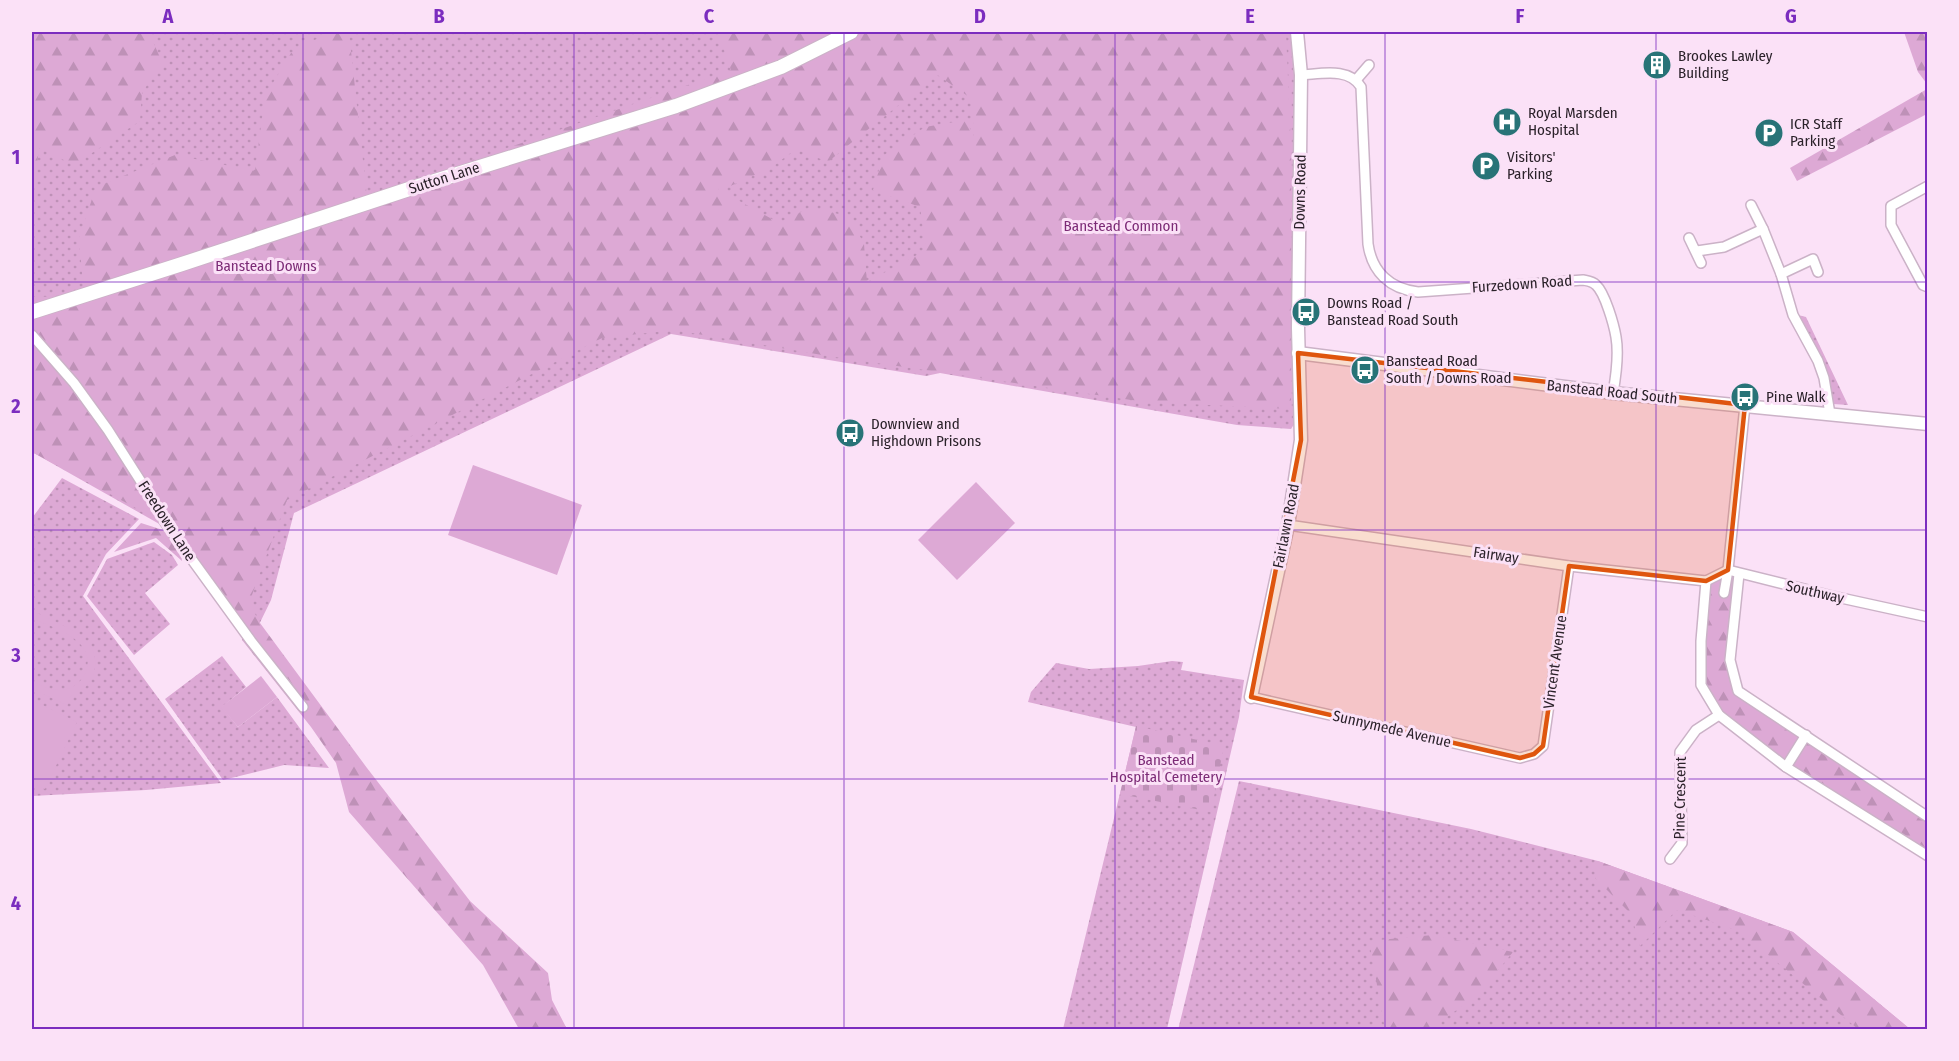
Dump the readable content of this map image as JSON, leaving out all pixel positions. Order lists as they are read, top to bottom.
{
  "streets": {
    "main road": ["Sutton Lane"],
    "street": [
      "Downs Road",
      "Furzedown Road",
      "Banstead Road South",
      "Freedown Lane",
      "Fairlawn Road",
      "Fairway",
      "Southway",
      "Vincent Avenue",
      "Sunnymede Avenue",
      "Pine Crescent"
    ]
  },
  "crossings": [
    ["Downs Road", "Banstead Road South"],
    ["Downs Road", "Fairlawn Road"],
    ["Furzedown Road", "Banstead Road South"],
    ["Banstead Road South", "Fairlawn Road"],
    ["Fairlawn Road", "Fairway"],
    ["Fairlawn Road", "Sunnymede Avenue"],
    ["Fairway", "Vincent Avenue"],
    ["Vincent Avenue", "Sunnymede Avenue"]
  ],
  "parks": ["Banstead Common", "Banstead Downs", "Banstead Hospital Cemetery"],
  "places": {
    "building": ["Brookes Lawley Building"],
    "hospital": ["Royal Marsden Hospital"],
    "parking": ["ICR Staff Parking", "Visitors' Parking"],
    "bus stop": [
      "Downs Road / Banstead Road South",
      "Banstead Road South / Downs Road",
      "Pine Walk",
      "Downview and Highdown Prisons"
    ]
  },
  "grid": {
    "columns": [
      "A",
      "B",
      "C",
      "D",
      "E",
      "F",
      "G"
    ],
    "rows": [
      "1",
      "2",
      "3",
      "4"
    ]
  }
}
